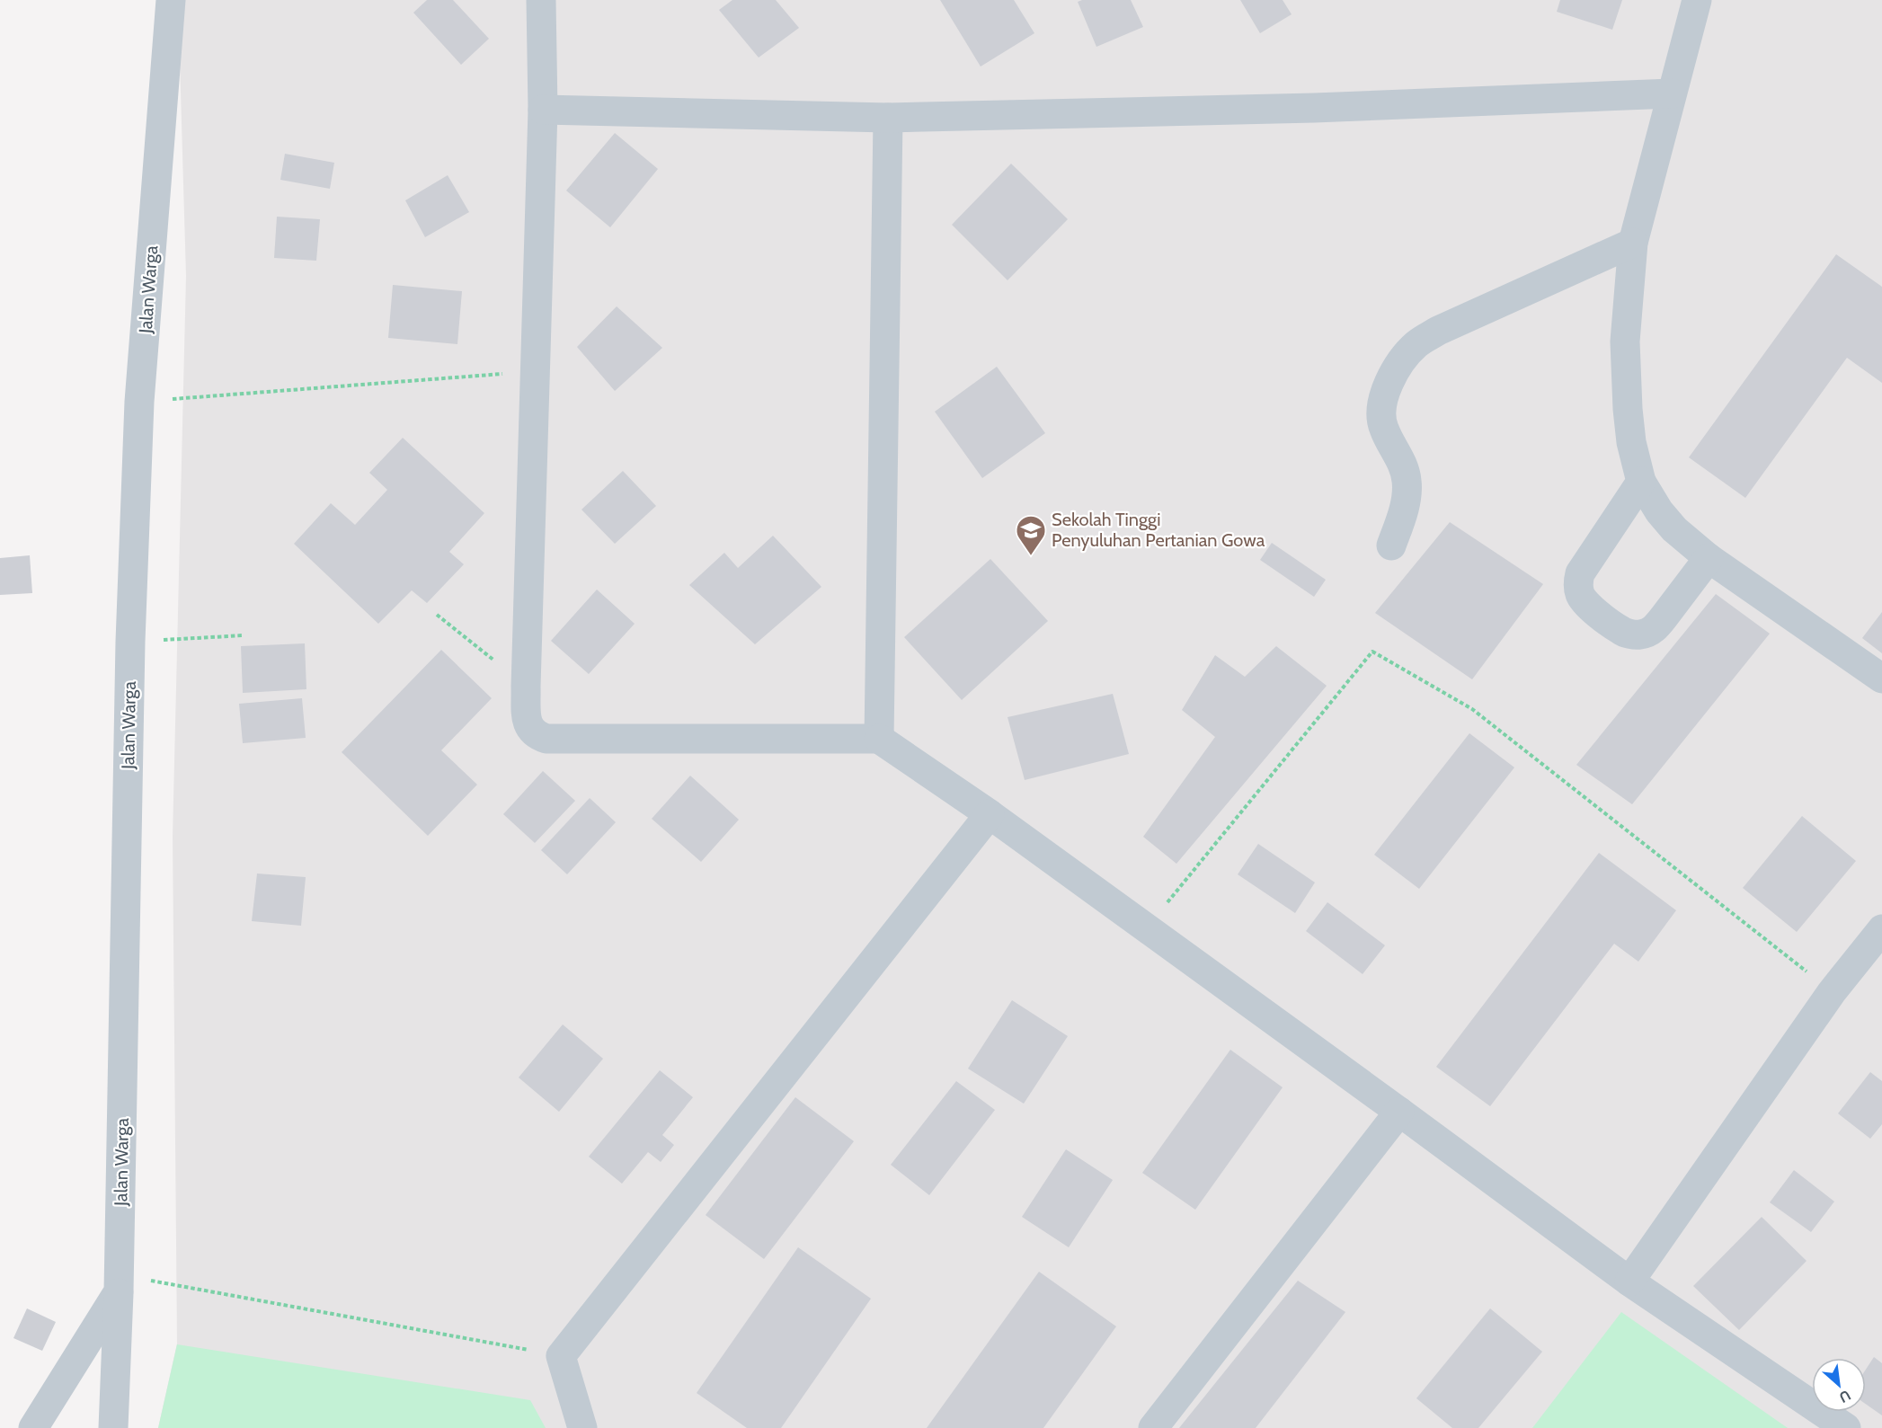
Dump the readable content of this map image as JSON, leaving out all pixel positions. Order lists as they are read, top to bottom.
{
  "streets": {
    "street": ["Jalan Warga"]
  },
  "places": {
    "school or university": ["Sekolah Tinggi Penyuluhan Pertanian Gowa"]
  },
  "north": "bottom right"
}
